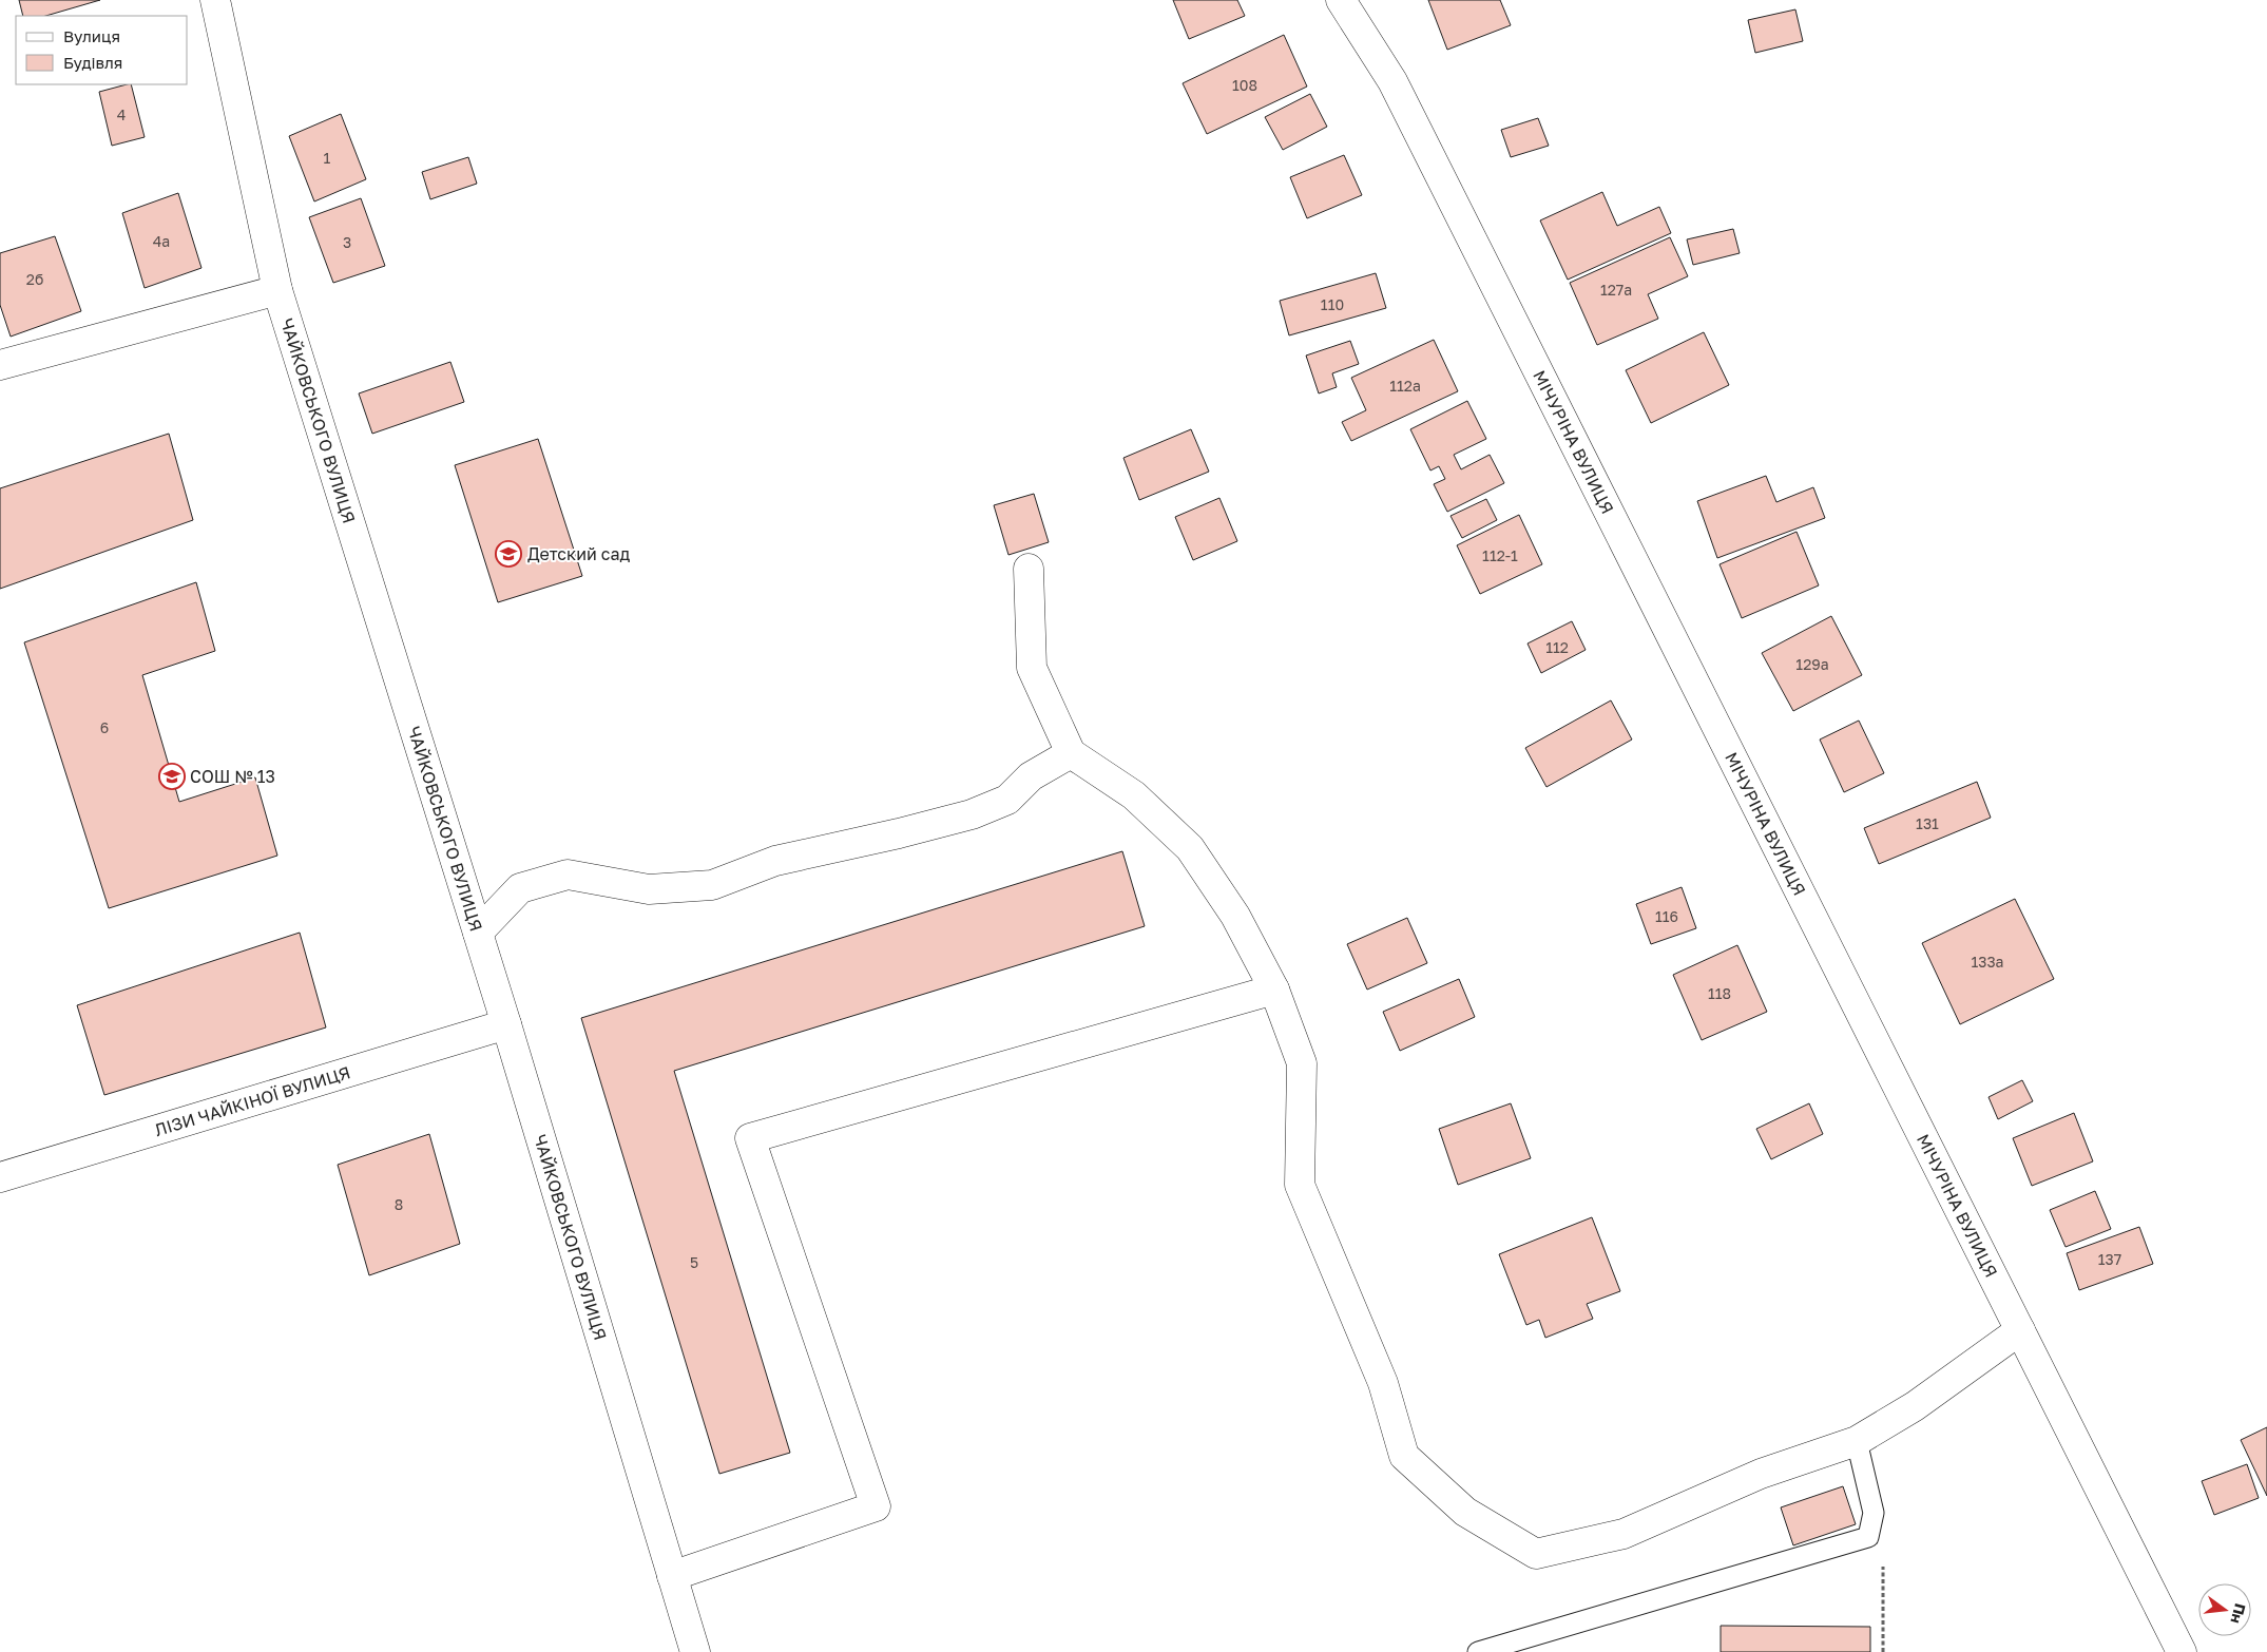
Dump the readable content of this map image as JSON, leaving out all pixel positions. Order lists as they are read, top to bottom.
{
  "streets": {
    "street": ["ЧАЙКОВСЬКОГО ВУЛИЦЯ", "МІЧУРІНА ВУЛИЦЯ", "ЛІЗИ ЧАЙКІНОЇ ВУЛИЦЯ"]
  },
  "crossings": [
    ["ЧАЙКОВСЬКОГО ВУЛИЦЯ", "ЛІЗИ ЧАЙКІНОЇ ВУЛИЦЯ"]
  ],
  "places": {
    "school or university": ["Детский сад", "СОШ № 13"]
  },
  "house_numbers": [
    "108",
    "4",
    "1",
    "4а",
    "3",
    "2б",
    "127а",
    "110",
    "112а",
    "112-1",
    "112",
    "129а",
    "6",
    "131",
    "116",
    "133а",
    "118",
    "8",
    "137",
    "5"
  ],
  "legend": ["Вулиця", "Будівля"],
  "north": "right"
}
